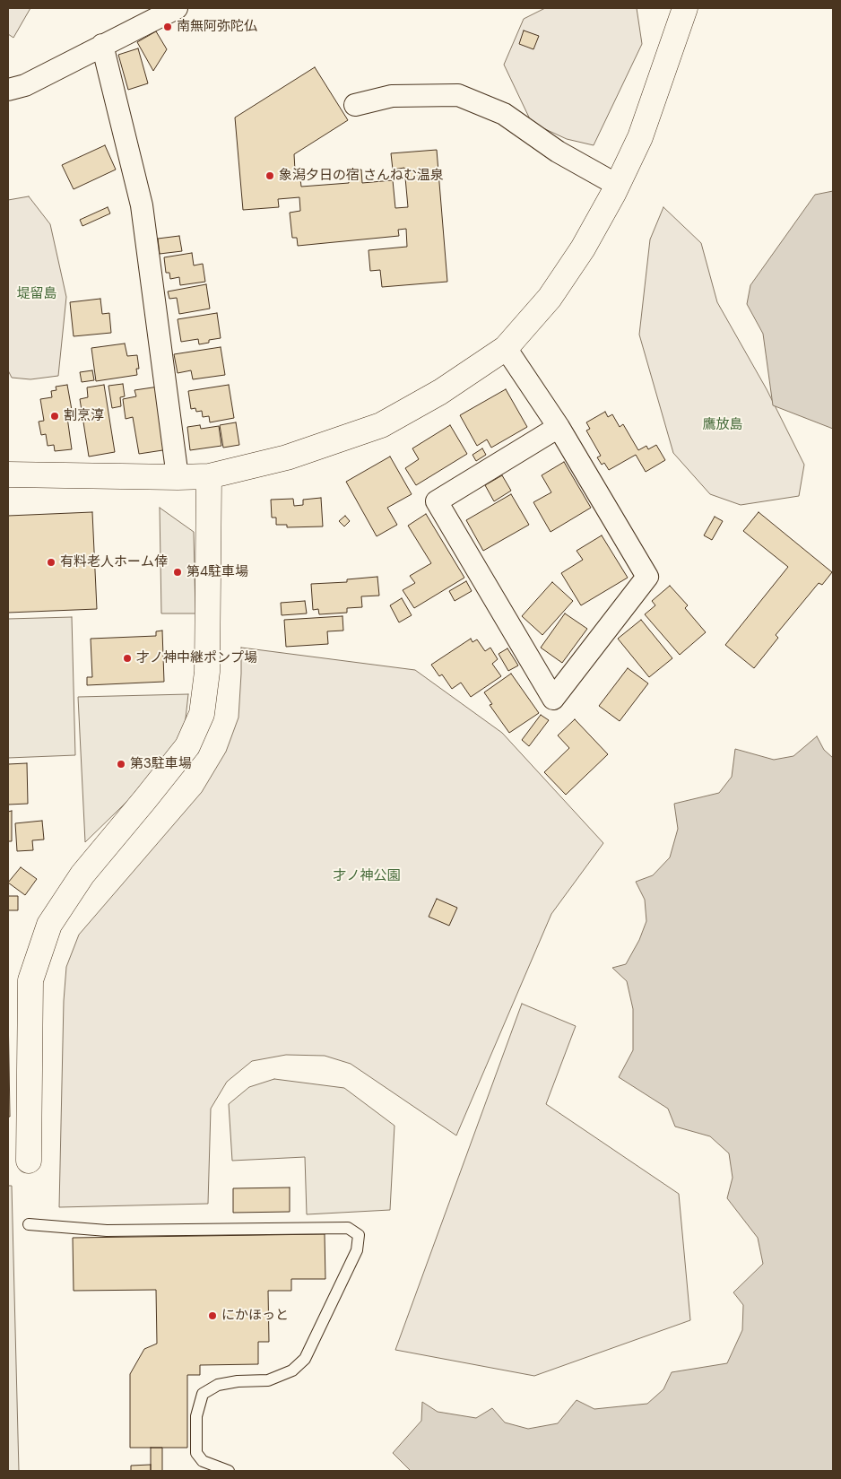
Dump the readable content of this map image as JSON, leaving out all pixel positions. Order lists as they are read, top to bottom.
{
  "parks": ["堤留島", "鷹放島", "才ノ神公園"],
  "places": [
    "南無阿弥陀仏",
    "象潟夕日の宿 さんねむ温泉",
    "割烹淳",
    "有料老人ホーム倖",
    "第4駐車場",
    "才ノ神中継ポンプ場",
    "第3駐車場",
    "にかほっと"
  ]
}
